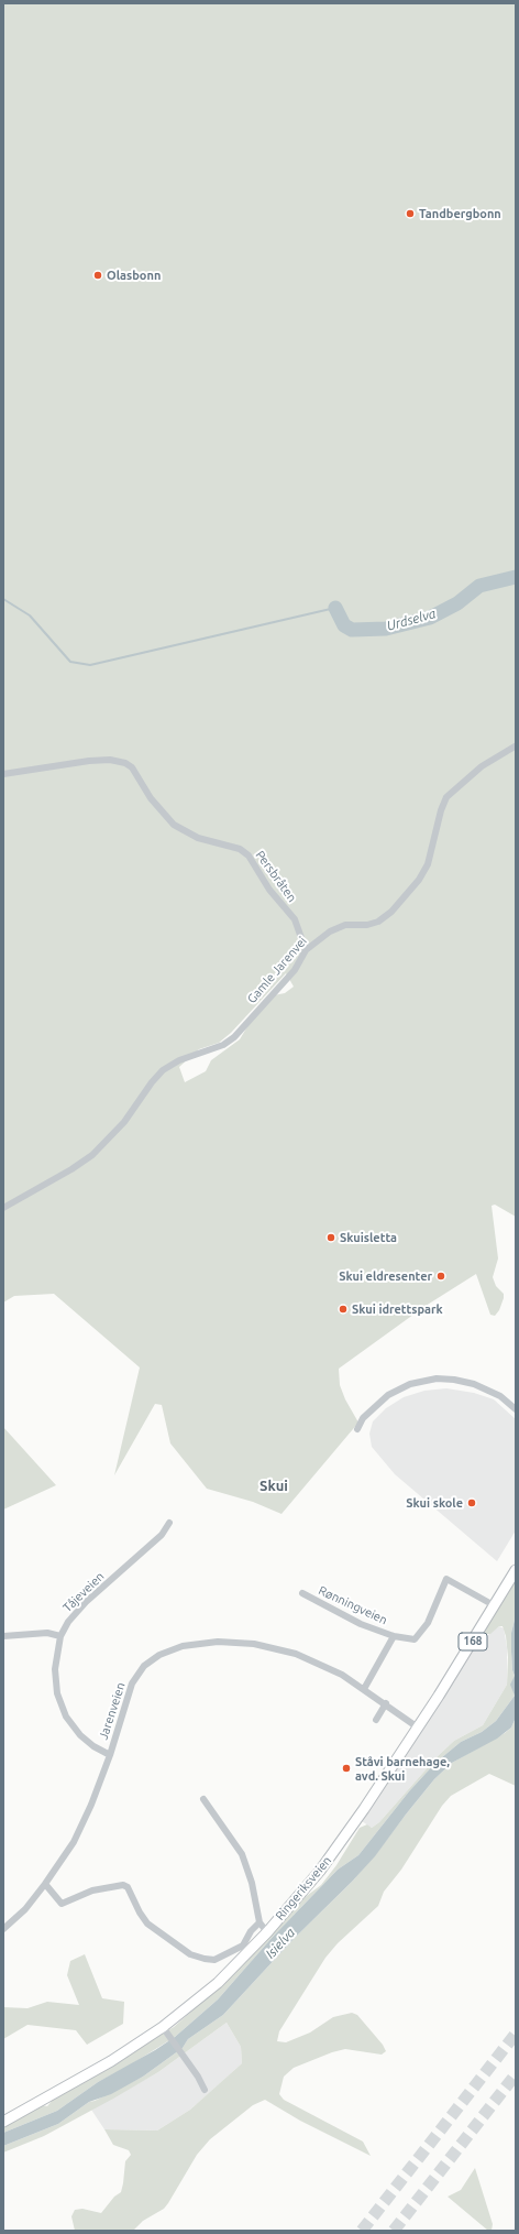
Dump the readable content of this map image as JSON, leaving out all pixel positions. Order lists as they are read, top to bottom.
{
  "streets": {
    "main road": ["168", "Ringeriksveien"],
    "street": [
      "Persbråten",
      "Gamle Jarenvei",
      "Tåjeveien",
      "Rønningveien",
      "Jarenveien"
    ]
  },
  "crossings": [
    ["Persbråten", "Gamle Jarenvei"],
    ["Tåjeveien", "Jarenveien"],
    ["Rønningveien", "Jarenveien"],
    ["Rønningveien", "Ringeriksveien"],
    ["Jarenveien", "Ringeriksveien"]
  ],
  "districts": ["Skui"],
  "water": ["Urdselva", "Isielva"],
  "places": [
    "Tandbergbonn",
    "Olasbonn",
    "Skuisletta",
    "Skui eldresenter",
    "Skui idrettspark",
    "Skui skole",
    "Ståvi barnehage, avd. Skui"
  ]
}
